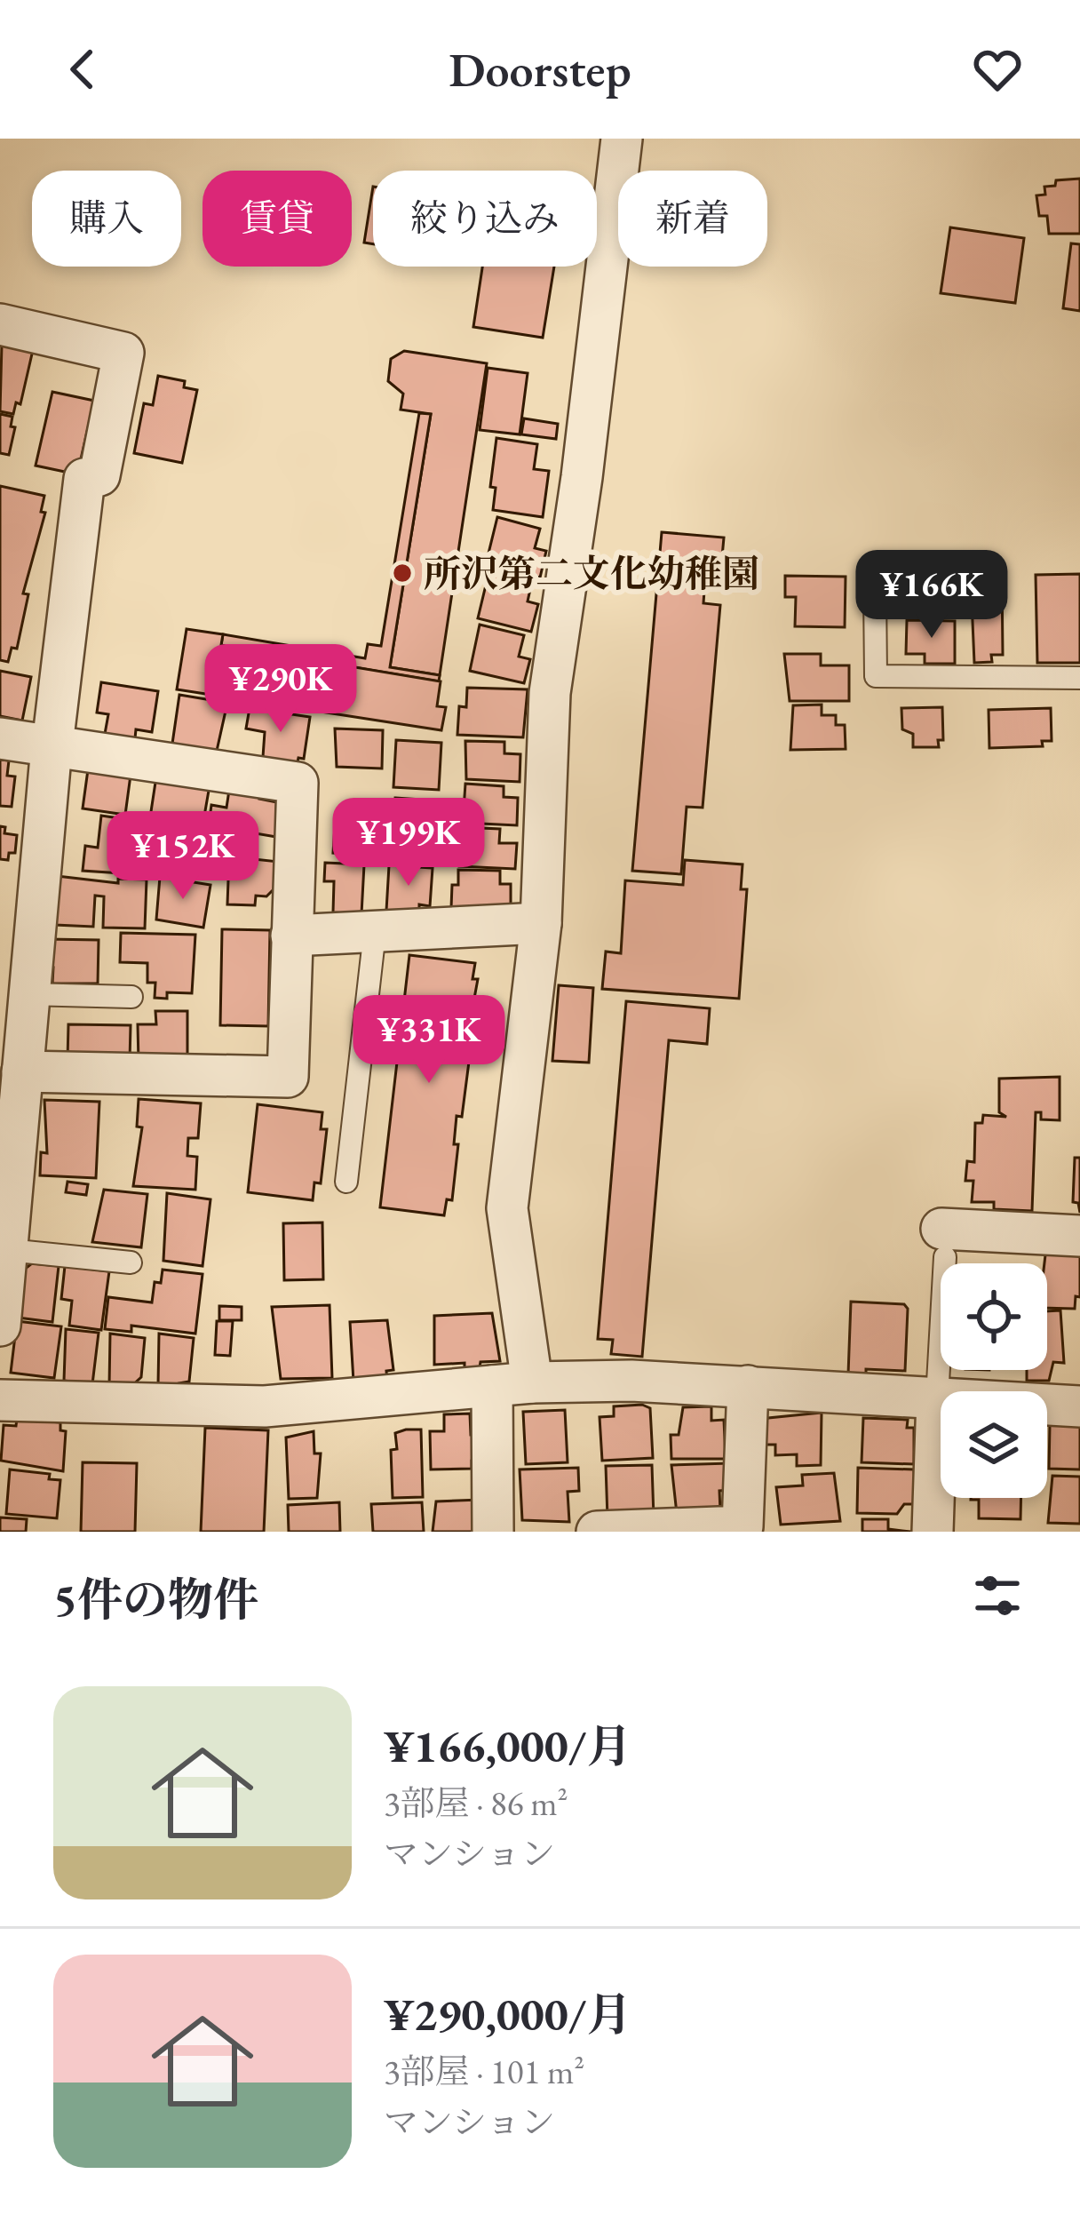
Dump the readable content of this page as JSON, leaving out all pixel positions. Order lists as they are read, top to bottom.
{
  "places": ["所沢第二文化幼稚園"],
  "page": {
    "header": "Doorstep",
    "chip": [
      "購入",
      "賃貸",
      "絞り込み",
      "新着"
    ],
    "price": [
      "¥166K",
      "¥290K",
      "¥199K",
      "¥152K",
      "¥331K"
    ],
    "heading": "5件の物件",
    "list": [
      {
        "name": "¥166,000/月",
        "note": "3部屋 · 86 m² · マンション"
      },
      {
        "name": "¥290,000/月",
        "note": "3部屋 · 101 m² · マンション"
      }
    ]
  }
}
